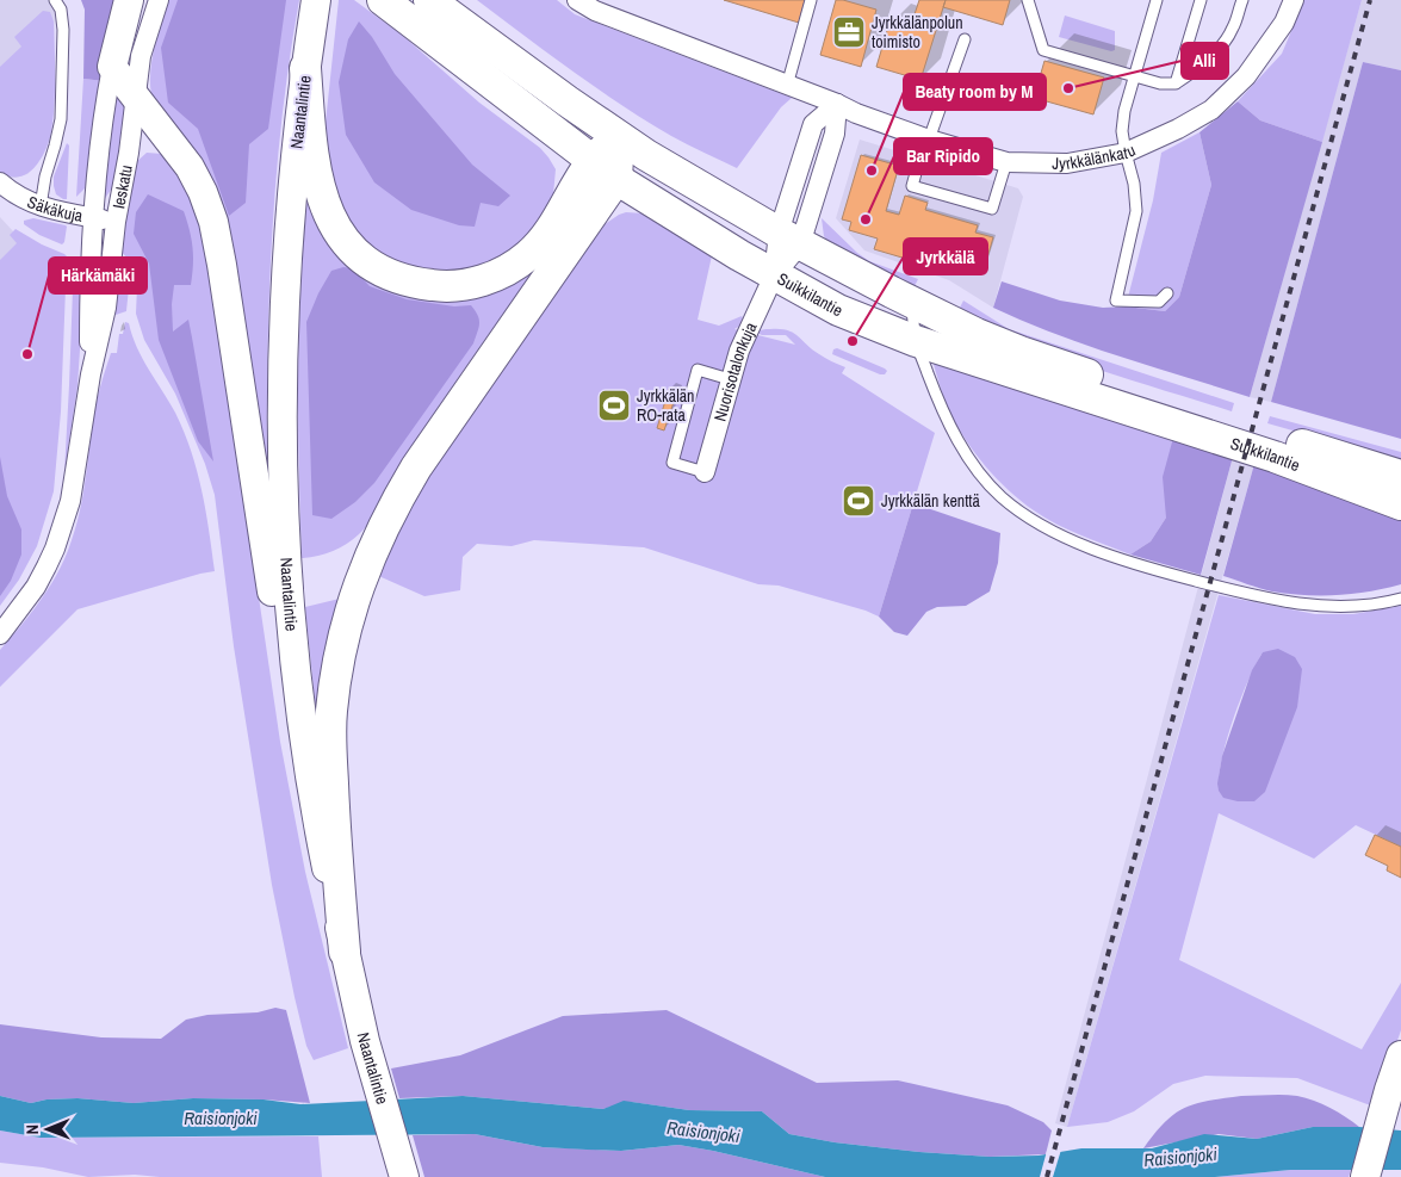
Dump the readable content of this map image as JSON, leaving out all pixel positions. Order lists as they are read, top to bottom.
{
  "streets": {
    "main road": ["Naantalintie", "Ieskatu", "Suikkilantie"],
    "street": ["Jyrkkälänkatu", "Säkäkuja", "Nuorisotalonkuja"]
  },
  "crossings": [
    ["Ieskatu", "Säkäkuja"],
    ["Suikkilantie", "Nuorisotalonkuja"]
  ],
  "water": ["Raisionjoki"],
  "places": {
    "office": ["Jyrkkälänpolun toimisto"],
    "other": [
      "Alli",
      "Beaty room by M",
      "Bar Ripido",
      "Jyrkkälä",
      "Härkämäki"
    ],
    "sports": ["Jyrkkälän RO-rata", "Jyrkkälän kenttä"]
  },
  "north": "left"
}
